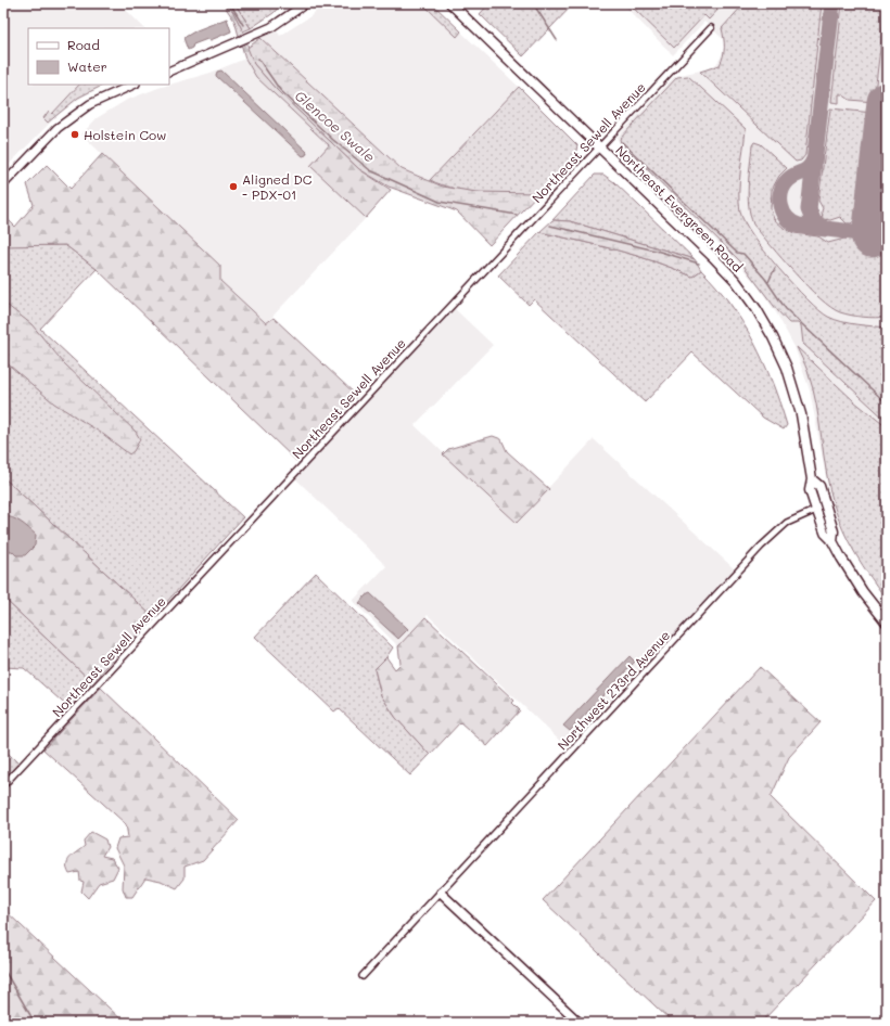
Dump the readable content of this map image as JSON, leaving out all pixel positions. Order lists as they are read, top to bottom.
{
  "streets": {
    "main road": ["Northeast Evergreen Road"],
    "street": ["Northeast Sewell Avenue", "Northwest 273rd Avenue"]
  },
  "crossings": [
    ["Northeast Sewell Avenue", "Northeast Evergreen Road"],
    ["Northeast Evergreen Road", "Northwest 273rd Avenue"]
  ],
  "water": ["Glencoe Swale"],
  "places": ["Holstein Cow", "Aligned DC - PDX-01"],
  "legend": ["Road", "Water"]
}
